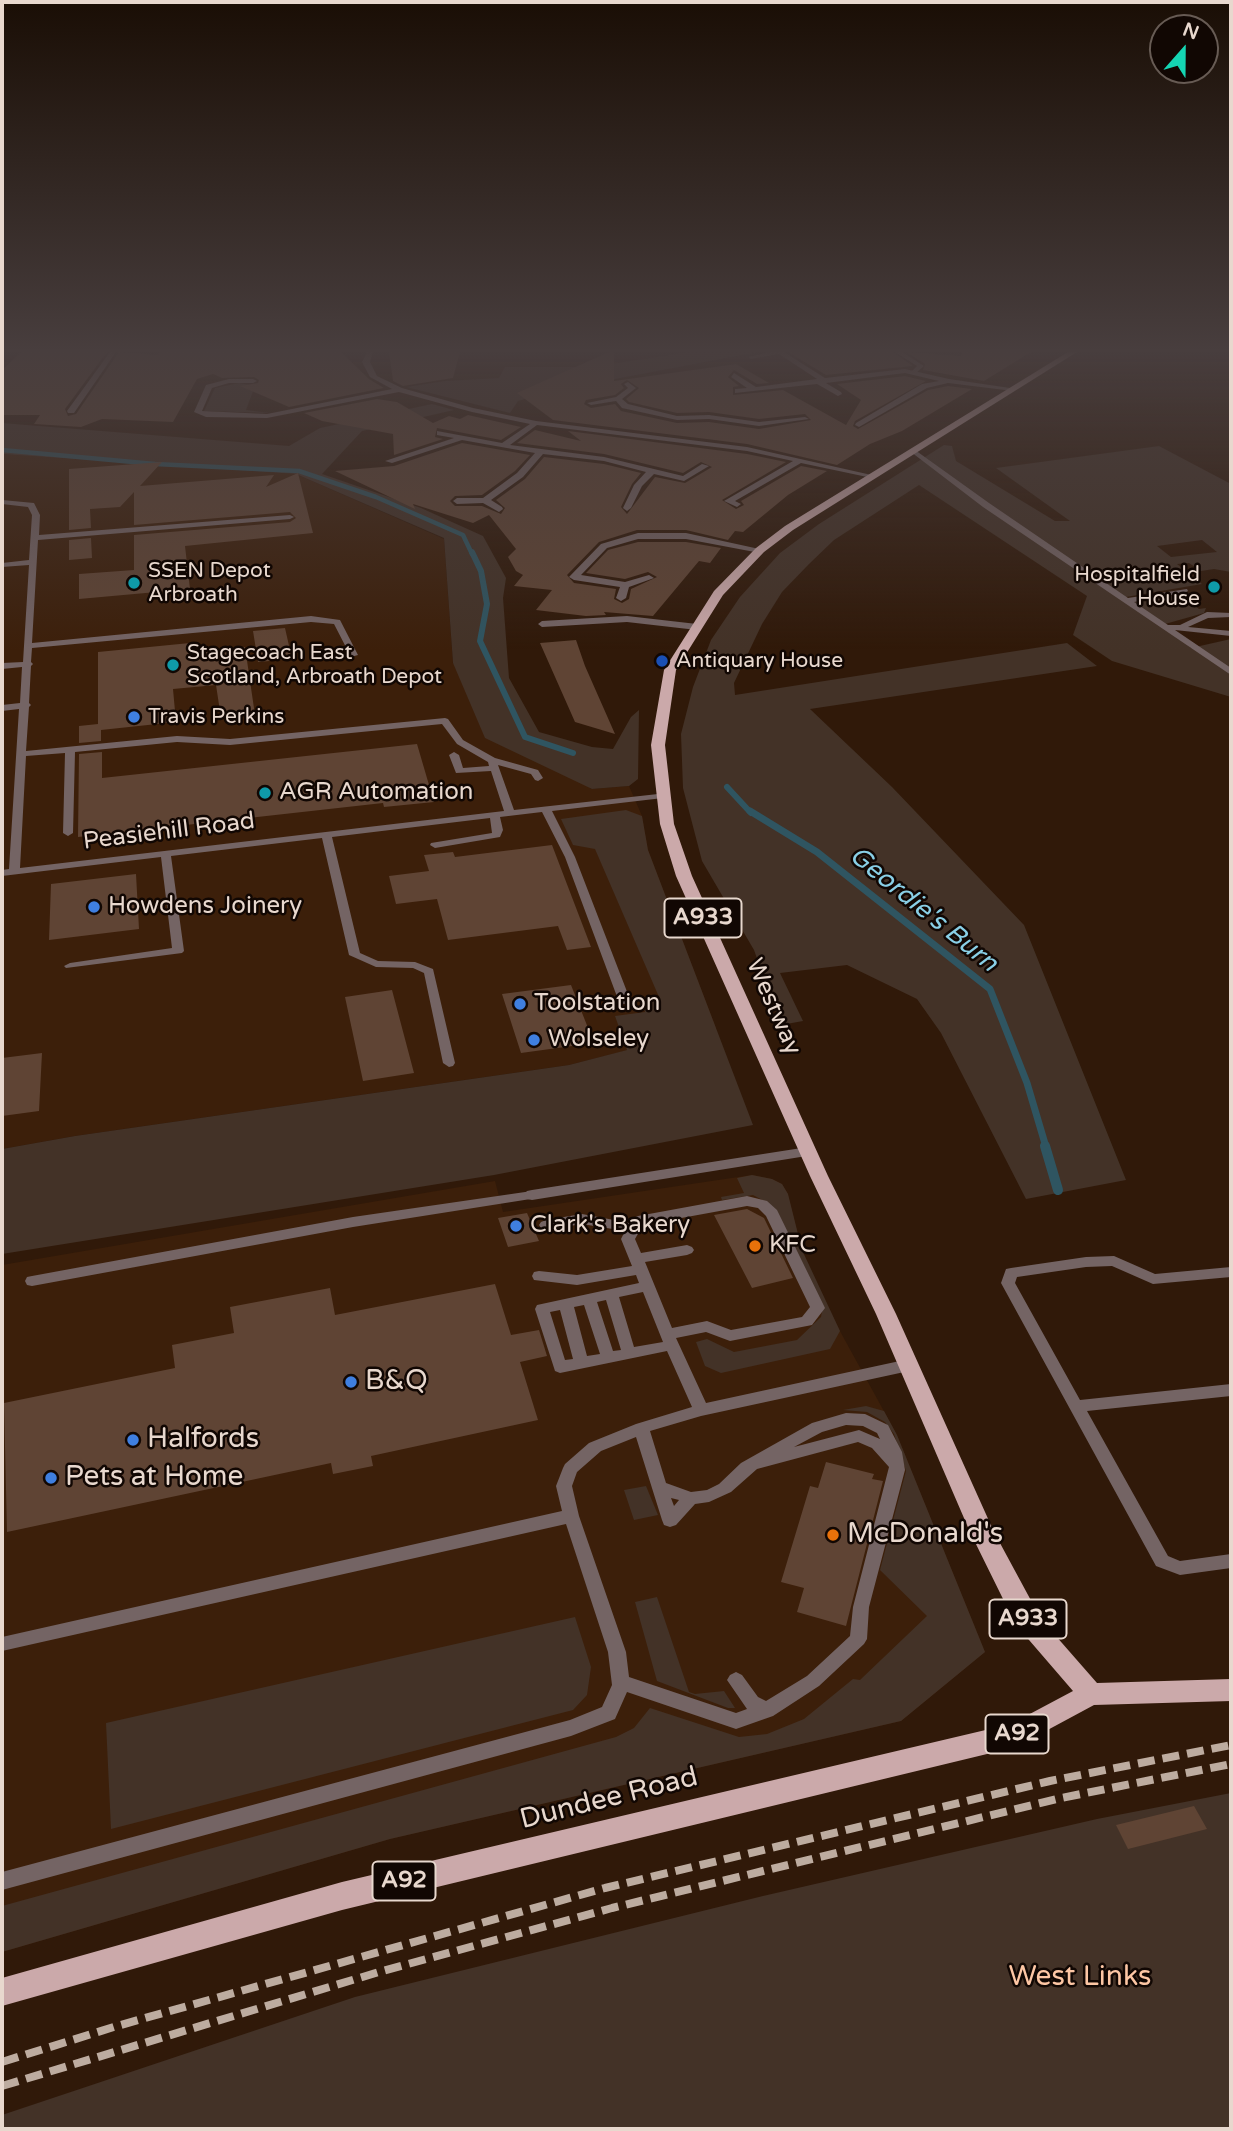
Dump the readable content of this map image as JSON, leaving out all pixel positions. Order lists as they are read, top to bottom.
{
  "streets": {
    "main road": [
      "A933",
      "Westway",
      "A92",
      "Dundee Road"
    ],
    "lane": ["Peasiehill Road"]
  },
  "crossings": [
    ["Peasiehill Road", "Westway"],
    ["Westway", "Dundee Road"]
  ],
  "water": ["Geordie's Burn"],
  "parks": ["West Links"],
  "places": [
    "SSEN Depot Arbroath",
    "Hospitalfield House",
    "Antiquary House",
    "Stagecoach East Scotland, Arbroath Depot",
    "Travis Perkins",
    "AGR Automation",
    "Howdens Joinery",
    "Toolstation",
    "Wolseley",
    "Clark's Bakery",
    "KFC",
    "B&Q",
    "Halfords",
    "Pets at Home",
    "McDonald's"
  ],
  "north": "top"
}
